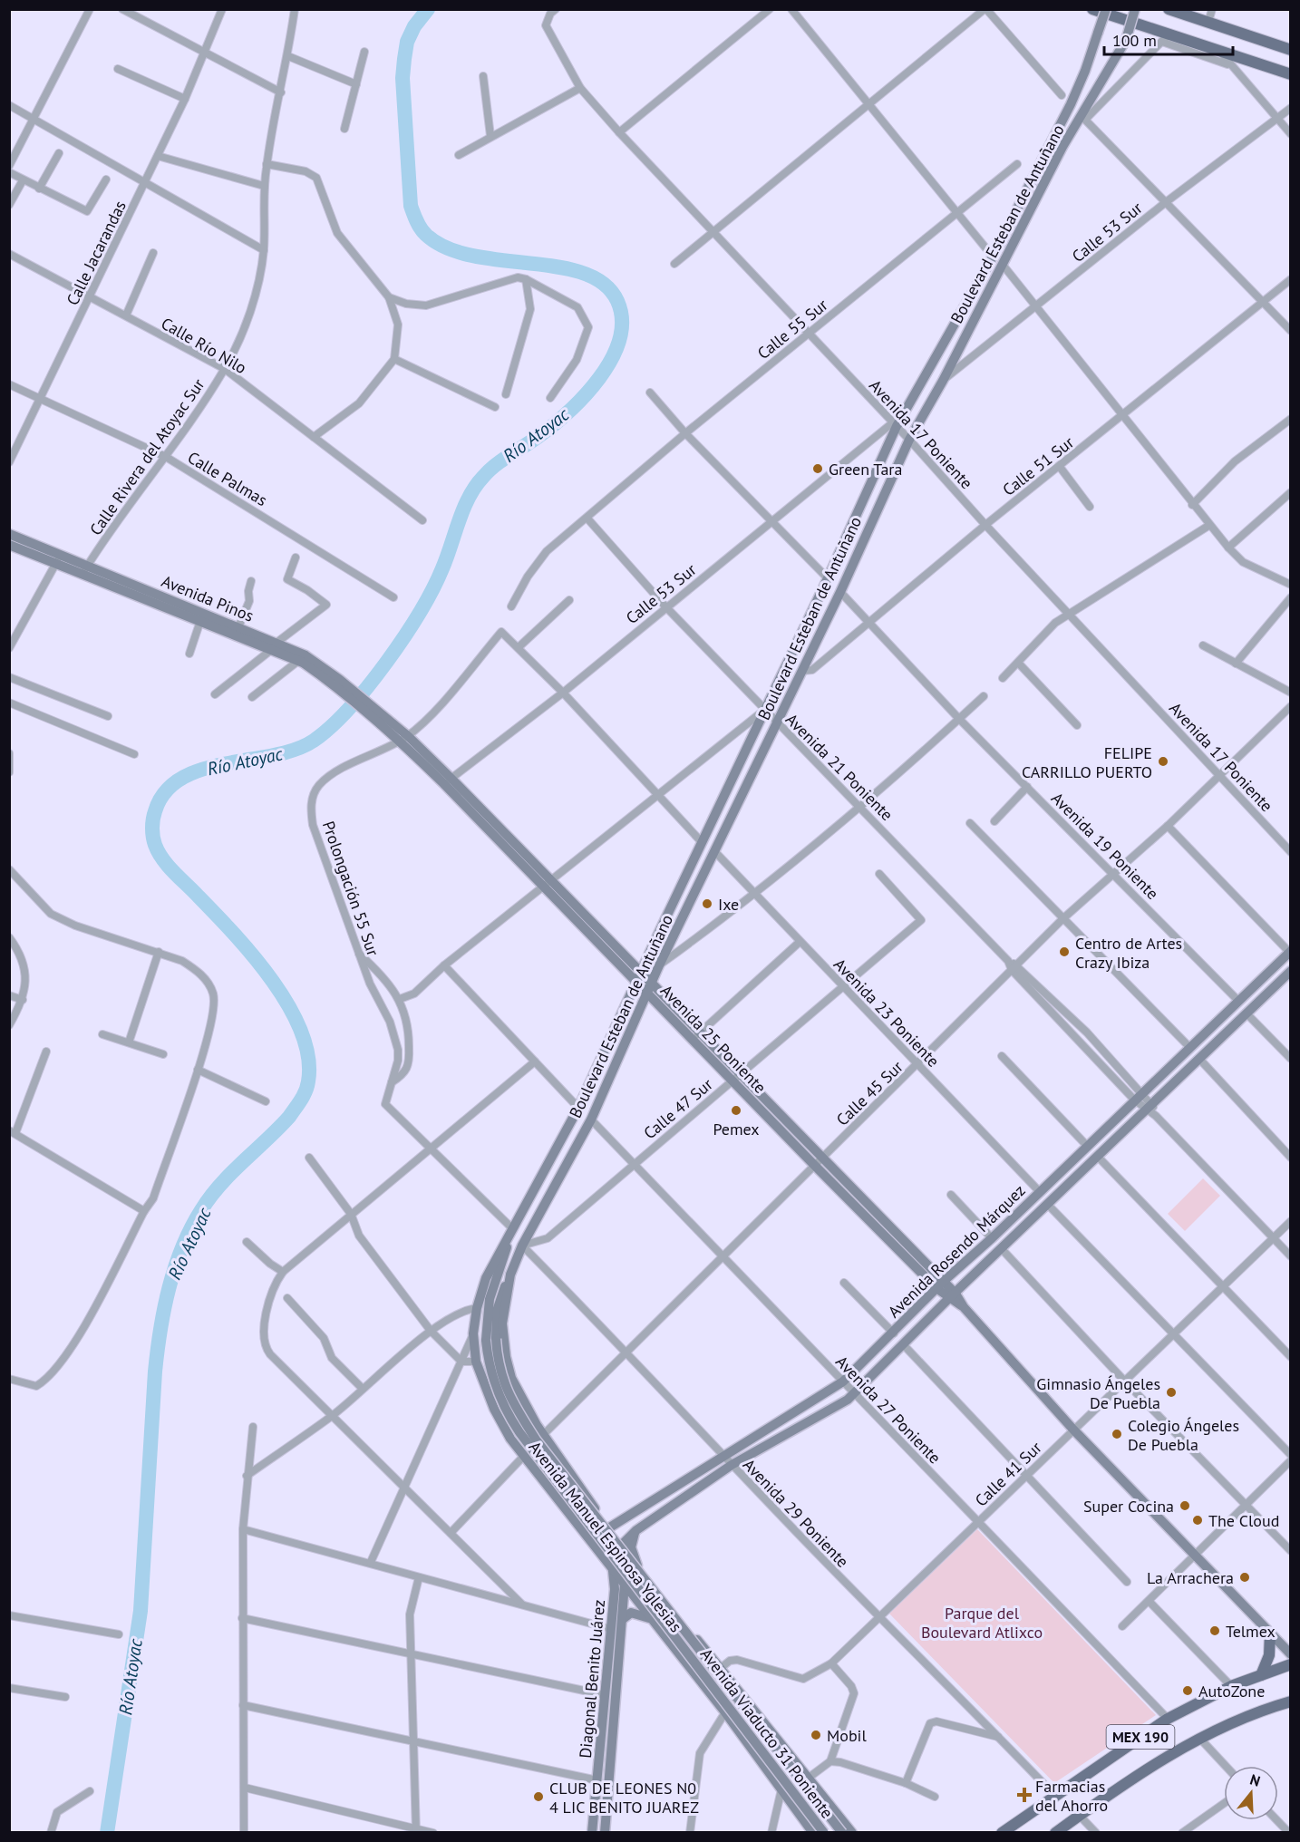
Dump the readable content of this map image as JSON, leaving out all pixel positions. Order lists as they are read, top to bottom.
{
  "streets": {
    "main road": [
      "Boulevard Esteban de Antuñano",
      "Avenida Pinos",
      "Avenida 25 Poniente",
      "Avenida Rosendo Márquez",
      "Avenida Manuel Espinosa Yglesias",
      "Diagonal Benito Juárez",
      "Avenida Viaducto 31 Poniente",
      "MEX 190"
    ],
    "street": [
      "Calle 53 Sur",
      "Calle Jacarandas",
      "Calle 55 Sur",
      "Calle Río Nilo",
      "Avenida 17 Poniente",
      "Calle Rivera del Atoyac Sur",
      "Calle 51 Sur",
      "Calle Palmas",
      "Avenida 21 Poniente",
      "Avenida 19 Poniente",
      "Prolongación 55 Sur",
      "Avenida 23 Poniente",
      "Calle 45 Sur",
      "Calle 47 Sur",
      "Avenida 27 Poniente",
      "Calle 41 Sur",
      "Avenida 29 Poniente"
    ]
  },
  "crossings": [
    ["Boulevard Esteban de Antuñano", "Calle 53 Sur"],
    ["Boulevard Esteban de Antuñano", "Avenida 17 Poniente"],
    ["Boulevard Esteban de Antuñano", "Calle 51 Sur"],
    ["Boulevard Esteban de Antuñano", "Avenida 21 Poniente"],
    ["Boulevard Esteban de Antuñano", "Avenida 19 Poniente"],
    ["Boulevard Esteban de Antuñano", "Avenida 23 Poniente"],
    ["Boulevard Esteban de Antuñano", "Avenida 25 Poniente"],
    ["Boulevard Esteban de Antuñano", "Calle 47 Sur"],
    ["Boulevard Esteban de Antuñano", "Avenida 27 Poniente"],
    ["Boulevard Esteban de Antuñano", "Avenida 29 Poniente"],
    ["Boulevard Esteban de Antuñano", "Avenida Manuel Espinosa Yglesias"],
    ["Boulevard Esteban de Antuñano", "Avenida Viaducto 31 Poniente"],
    ["Calle 53 Sur", "Avenida 17 Poniente"],
    ["Calle 53 Sur", "Avenida 21 Poniente"],
    ["Calle 53 Sur", "Avenida 25 Poniente"],
    ["Calle Jacarandas", "Calle Río Nilo"],
    ["Calle Jacarandas", "Calle Palmas"],
    ["Calle 55 Sur", "Avenida 17 Poniente"],
    ["Calle 55 Sur", "Avenida 21 Poniente"],
    ["Calle Río Nilo", "Calle Rivera del Atoyac Sur"],
    ["Avenida 17 Poniente", "Calle 51 Sur"],
    ["Avenida 17 Poniente", "Calle 45 Sur"],
    ["Calle Rivera del Atoyac Sur", "Calle Palmas"],
    ["Calle Rivera del Atoyac Sur", "Avenida Pinos"],
    ["Calle 51 Sur", "Avenida 19 Poniente"],
    ["Avenida Pinos", "Avenida 25 Poniente"],
    ["Avenida 21 Poniente", "Calle 45 Sur"],
    ["Avenida 21 Poniente", "Avenida Rosendo Márquez"],
    ["Avenida 21 Poniente", "Calle 41 Sur"],
    ["Avenida 19 Poniente", "Calle 45 Sur"],
    ["Avenida 19 Poniente", "Avenida Rosendo Márquez"],
    ["Prolongación 55 Sur", "Avenida 25 Poniente"],
    ["Avenida 23 Poniente", "Calle 45 Sur"],
    ["Avenida 23 Poniente", "Calle 47 Sur"],
    ["Avenida 23 Poniente", "Avenida Rosendo Márquez"],
    ["Avenida 25 Poniente", "Calle 45 Sur"],
    ["Avenida 25 Poniente", "Calle 47 Sur"],
    ["Avenida 25 Poniente", "Avenida Rosendo Márquez"],
    ["Avenida 25 Poniente", "Calle 41 Sur"],
    ["Calle 45 Sur", "Avenida 27 Poniente"],
    ["Calle 45 Sur", "Avenida 29 Poniente"],
    ["Calle 45 Sur", "Avenida Manuel Espinosa Yglesias"],
    ["Calle 47 Sur", "Avenida 27 Poniente"],
    ["Calle 47 Sur", "Avenida 29 Poniente"],
    ["Calle 47 Sur", "Avenida Manuel Espinosa Yglesias"],
    ["Avenida Rosendo Márquez", "Avenida 27 Poniente"],
    ["Avenida Rosendo Márquez", "Avenida 29 Poniente"],
    ["Avenida Rosendo Márquez", "Avenida Manuel Espinosa Yglesias"],
    ["Avenida Rosendo Márquez", "Diagonal Benito Juárez"],
    ["Avenida 27 Poniente", "Calle 41 Sur"],
    ["Avenida 27 Poniente", "MEX 190"],
    ["Calle 41 Sur", "Avenida 29 Poniente"],
    ["Calle 41 Sur", "Avenida Manuel Espinosa Yglesias"],
    ["Avenida 29 Poniente", "Avenida Manuel Espinosa Yglesias"],
    ["Avenida 29 Poniente", "MEX 190"],
    ["Avenida Manuel Espinosa Yglesias", "Diagonal Benito Juárez"],
    ["Avenida Manuel Espinosa Yglesias", "Avenida Viaducto 31 Poniente"]
  ],
  "water": ["Río Atoyac"],
  "parks": ["Parque del Boulevard Atlixco"],
  "places": {
    "other": [
      "Green Tara",
      "FELIPE CARRILLO PUERTO",
      "Ixe",
      "Centro de Artes Crazy Ibiza",
      "Pemex",
      "Gimnasio Ángeles De Puebla",
      "Colegio Ángeles De Puebla",
      "Super Cocina",
      "The Cloud",
      "La Arrachera",
      "Telmex",
      "AutoZone",
      "Mobil",
      "CLUB DE LEONES N0 4 LIC BENITO JUAREZ"
    ],
    "health": ["Farmacias del Ahorro"]
  },
  "scale_bar": "100 m",
  "north": "top"
}
